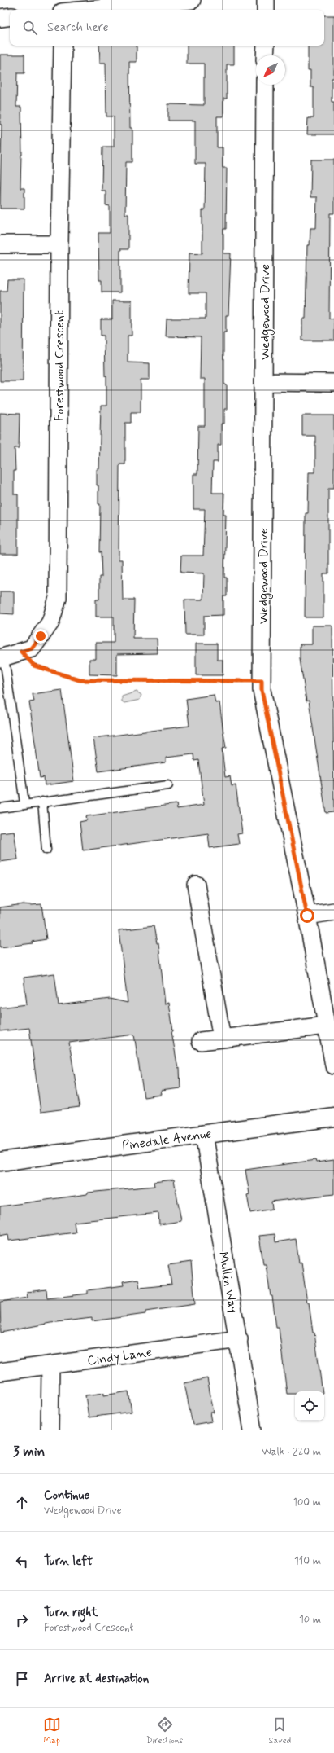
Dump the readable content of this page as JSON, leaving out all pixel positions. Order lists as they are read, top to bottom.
{
  "streets": {
    "street": [
      "Wedgewood Drive",
      "Forestwood Crescent",
      "Pinedale Avenue",
      "Mullin Way",
      "Cindy Lane"
    ]
  },
  "crossings": [
    ["Pinedale Avenue", "Mullin Way"],
    ["Mullin Way", "Cindy Lane"]
  ],
  "north": "bottom left",
  "page": {
    "search": "Search here",
    "heading": ["3 min", "Walk · 220 m"],
    "list": [
      ["Continue", "Wedgewood Drive", "100 m"],
      ["Turn left", "110 m"],
      ["Turn right", "Forestwood Crescent", "10 m"],
      "Arrive at destination"
    ],
    "nav": ["Map", "Directions", "Saved"]
  }
}
